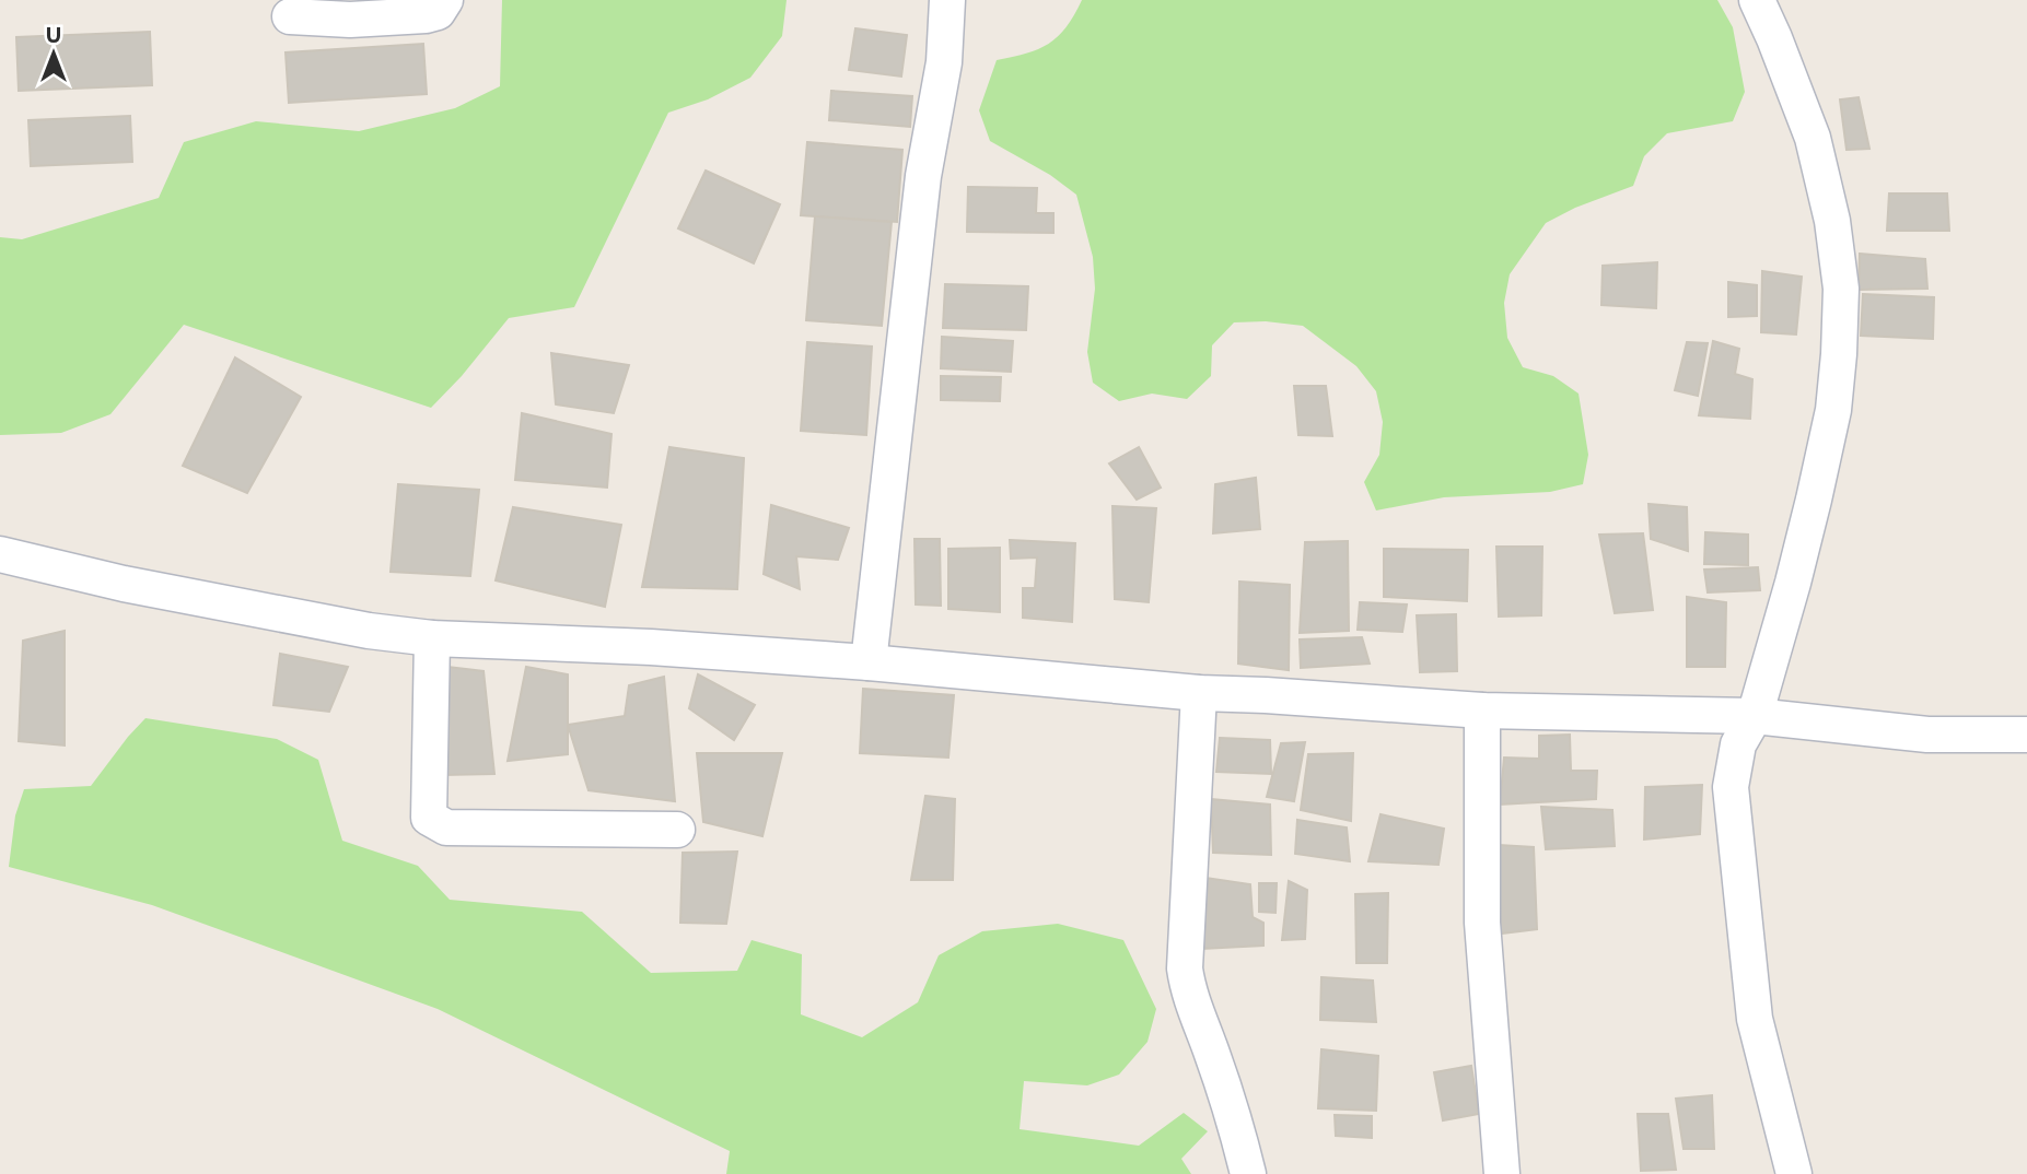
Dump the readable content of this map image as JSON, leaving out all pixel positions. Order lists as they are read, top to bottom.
{
  "north": "top"
}
